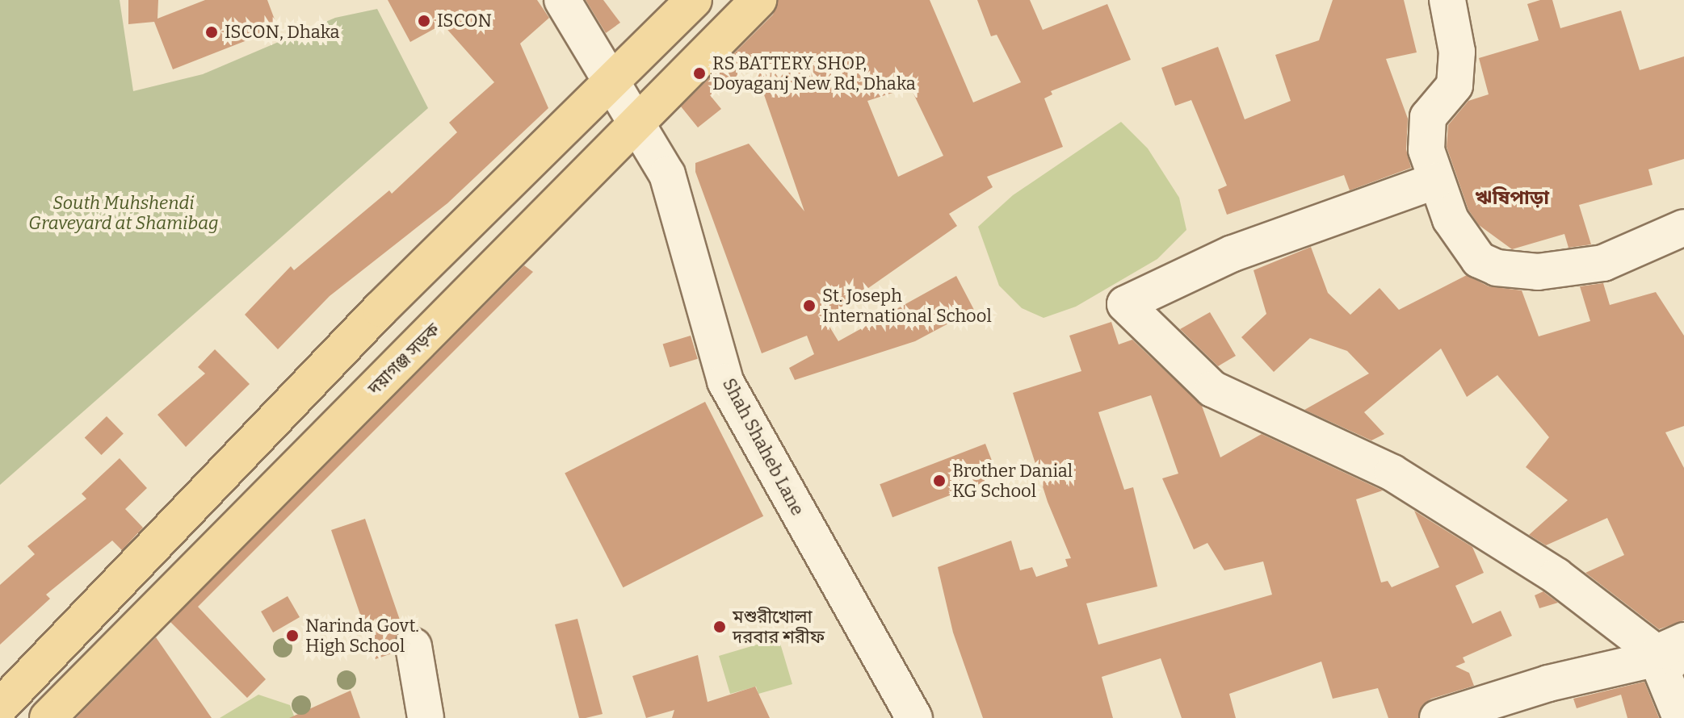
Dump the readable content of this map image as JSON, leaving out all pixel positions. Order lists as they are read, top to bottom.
{
  "streets": {
    "main road": ["দয়াগঞ্জ সড়ক"],
    "street": ["Shah Shaheb Lane"]
  },
  "crossings": [
    ["দয়াগঞ্জ সড়ক", "Shah Shaheb Lane"]
  ],
  "districts": ["ঋষিপাড়া"],
  "parks": ["South Muhshendi Graveyard at Shamibag"],
  "places": [
    "ISCON",
    "ISCON, Dhaka",
    "RS BATTERY SHOP, Doyaganj New Rd, Dhaka",
    "St. Joseph International School",
    "Brother Danial KG School",
    "মশুরীখোলা দরবার শরীফ",
    "Narinda Govt. High School"
  ]
}
